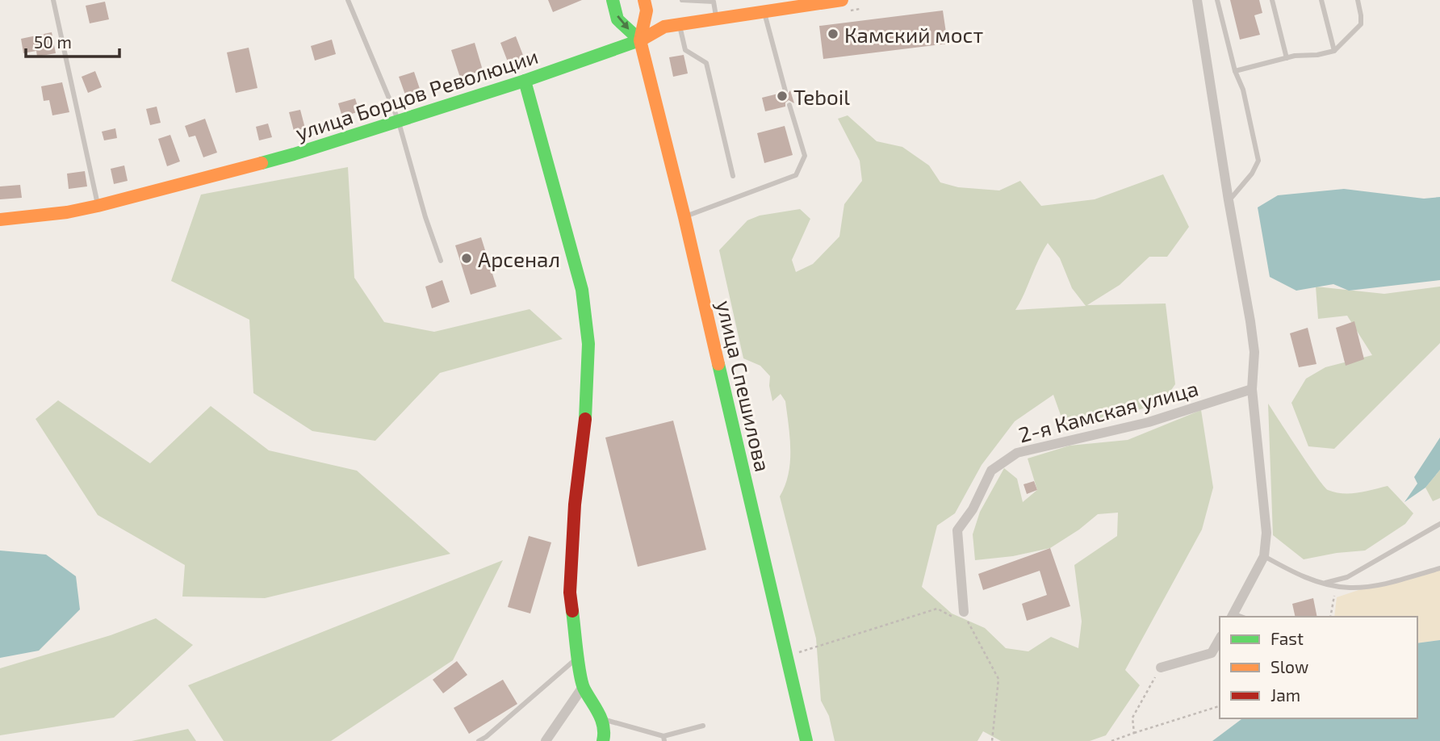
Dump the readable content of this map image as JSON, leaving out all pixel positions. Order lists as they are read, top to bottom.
{
  "streets": {
    "street": ["улица Борцов Революции", "улица Спешилова", "2-я Камская улица"]
  },
  "crossings": [
    ["улица Борцов Революции", "улица Спешилова"]
  ],
  "places": ["Камский мост", "Teboil", "Арсенал"],
  "legend": ["Fast", "Slow", "Jam"],
  "scale_bar": "50 m"
}
